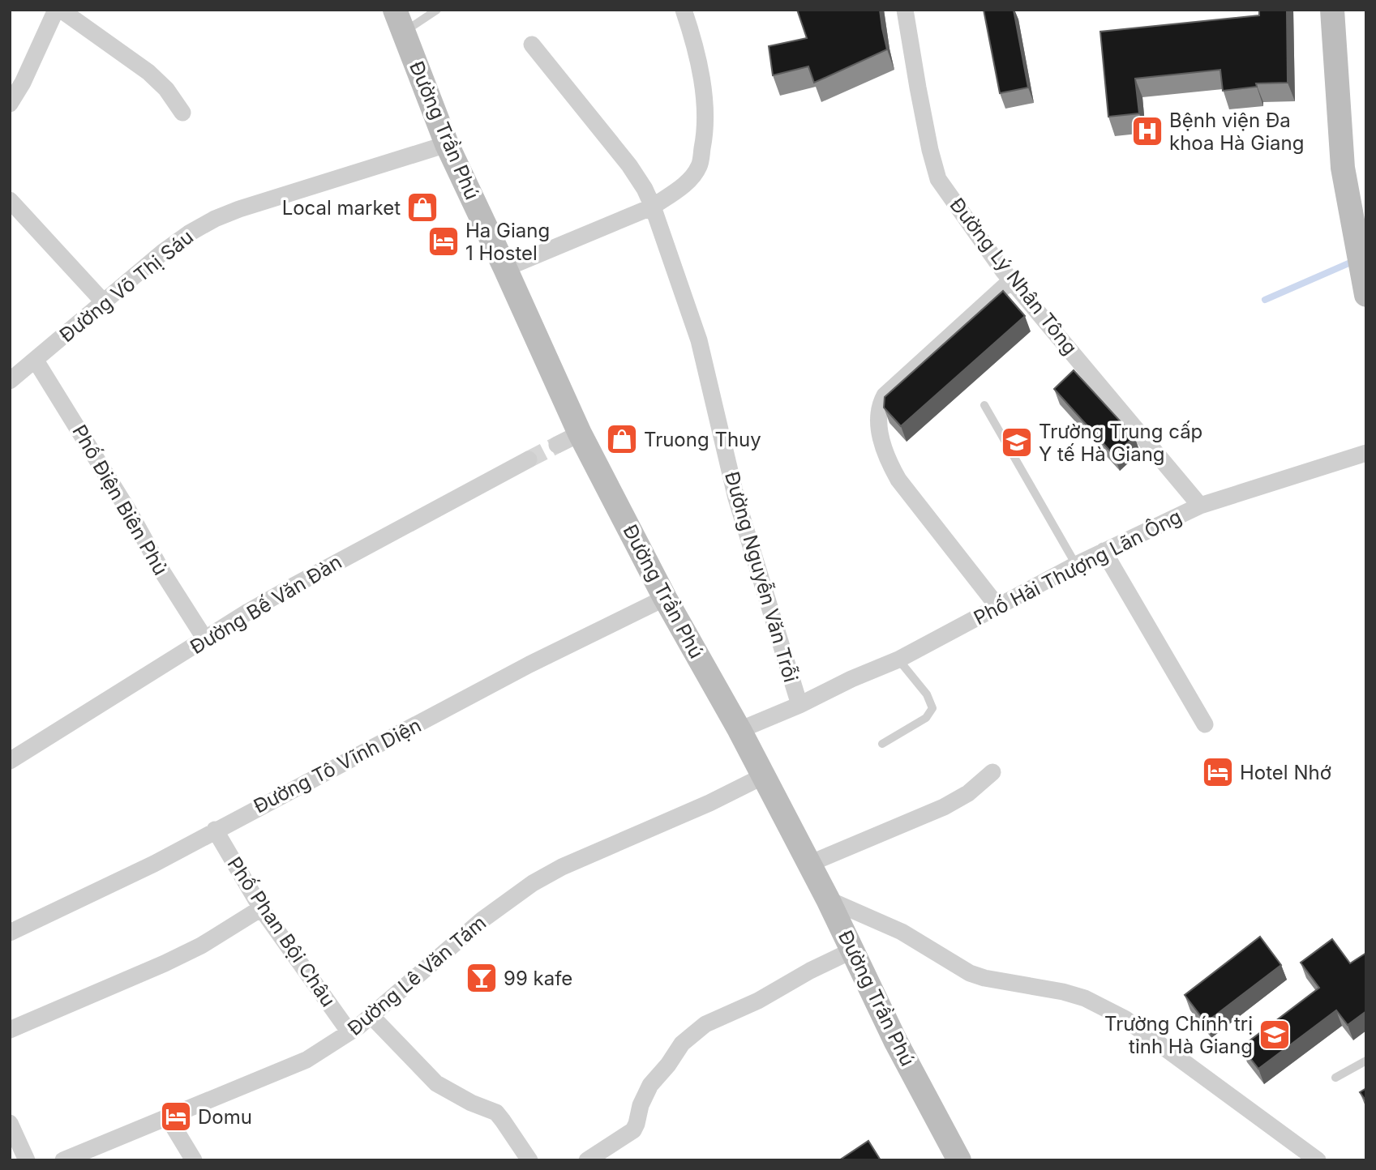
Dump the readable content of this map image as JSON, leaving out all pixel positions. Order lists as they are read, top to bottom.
{
  "streets": {
    "main road": ["Đường Trần Phú"],
    "street": [
      "Đường Lý Nhân Tông",
      "Đường Võ Thị Sáu",
      "Phố Điện Biên Phủ",
      "Phố Hải Thượng Lãn Ông",
      "Đường Nguyễn Văn Trỗi",
      "Đường Bế Văn Đàn",
      "Đường Tô Vĩnh Diện",
      "Phố Phan Bội Châu",
      "Đường Lê Văn Tám"
    ]
  },
  "crossings": [
    ["Đường Trần Phú", "Đường Võ Thị Sáu"],
    ["Đường Trần Phú", "Đường Nguyễn Văn Trỗi"],
    ["Đường Trần Phú", "Đường Tô Vĩnh Diện"],
    ["Đường Trần Phú", "Đường Lê Văn Tám"],
    ["Đường Lý Nhân Tông", "Phố Hải Thượng Lãn Ông"],
    ["Đường Võ Thị Sáu", "Phố Điện Biên Phủ"],
    ["Phố Điện Biên Phủ", "Đường Bế Văn Đàn"],
    ["Phố Hải Thượng Lãn Ông", "Đường Nguyễn Văn Trỗi"],
    ["Đường Tô Vĩnh Diện", "Phố Phan Bội Châu"],
    ["Phố Phan Bội Châu", "Đường Lê Văn Tám"]
  ],
  "places": {
    "hospital": ["Bệnh viện Đa khoa Hà Giang"],
    "shop": ["Local market", "Truong Thuy"],
    "hotel": ["Ha Giang 1 Hostel", "Hotel Nhớ", "Domu"],
    "school or university": ["Trường Trung cấp Y tế Hà Giang", "Trường Chính trị tỉnh Hà Giang"],
    "bar": ["99 kafe"]
  }
}
